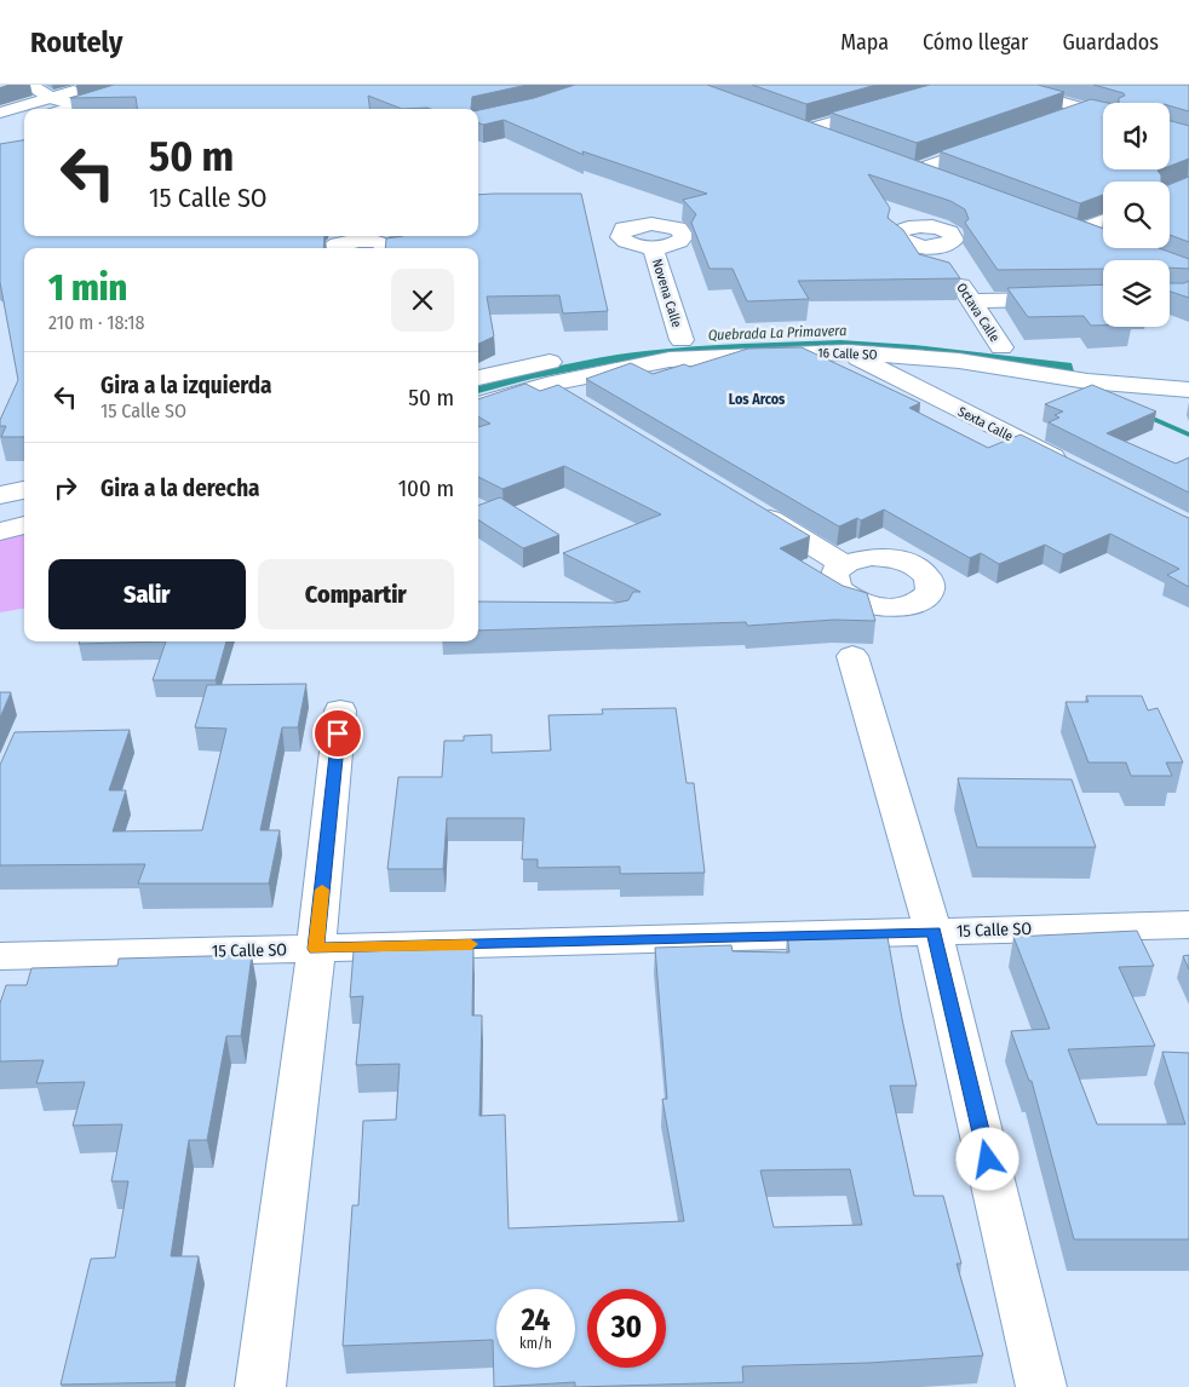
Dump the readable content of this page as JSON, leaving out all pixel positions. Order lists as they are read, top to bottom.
{
  "streets": {
    "main road": [
      "Novena Calle",
      "Octava Calle",
      "16 Calle SO",
      "Sexta Calle",
      "15 Calle SO"
    ]
  },
  "crossings": [
    ["Novena Calle", "16 Calle SO"],
    ["Octava Calle", "16 Calle SO"],
    ["16 Calle SO", "Sexta Calle"]
  ],
  "districts": ["Los Arcos"],
  "water": ["Quebrada La Primavera"],
  "page": {
    "header": "Routely",
    "nav": ["Mapa", "Cómo llegar", "Guardados"],
    "turn": ["50 m", "15 Calle SO"],
    "heading": ["1 min", "210 m · 18:18"],
    "list": [
      {
        "name": "Gira a la izquierda",
        "note": "15 Calle SO",
        "value": "50 m"
      },
      {
        "name": "Gira a la derecha",
        "value": "100 m"
      }
    ],
    "buttons": ["Salir", "Compartir"],
    "speed": "24 km/h",
    "limit": "30"
  }
}
